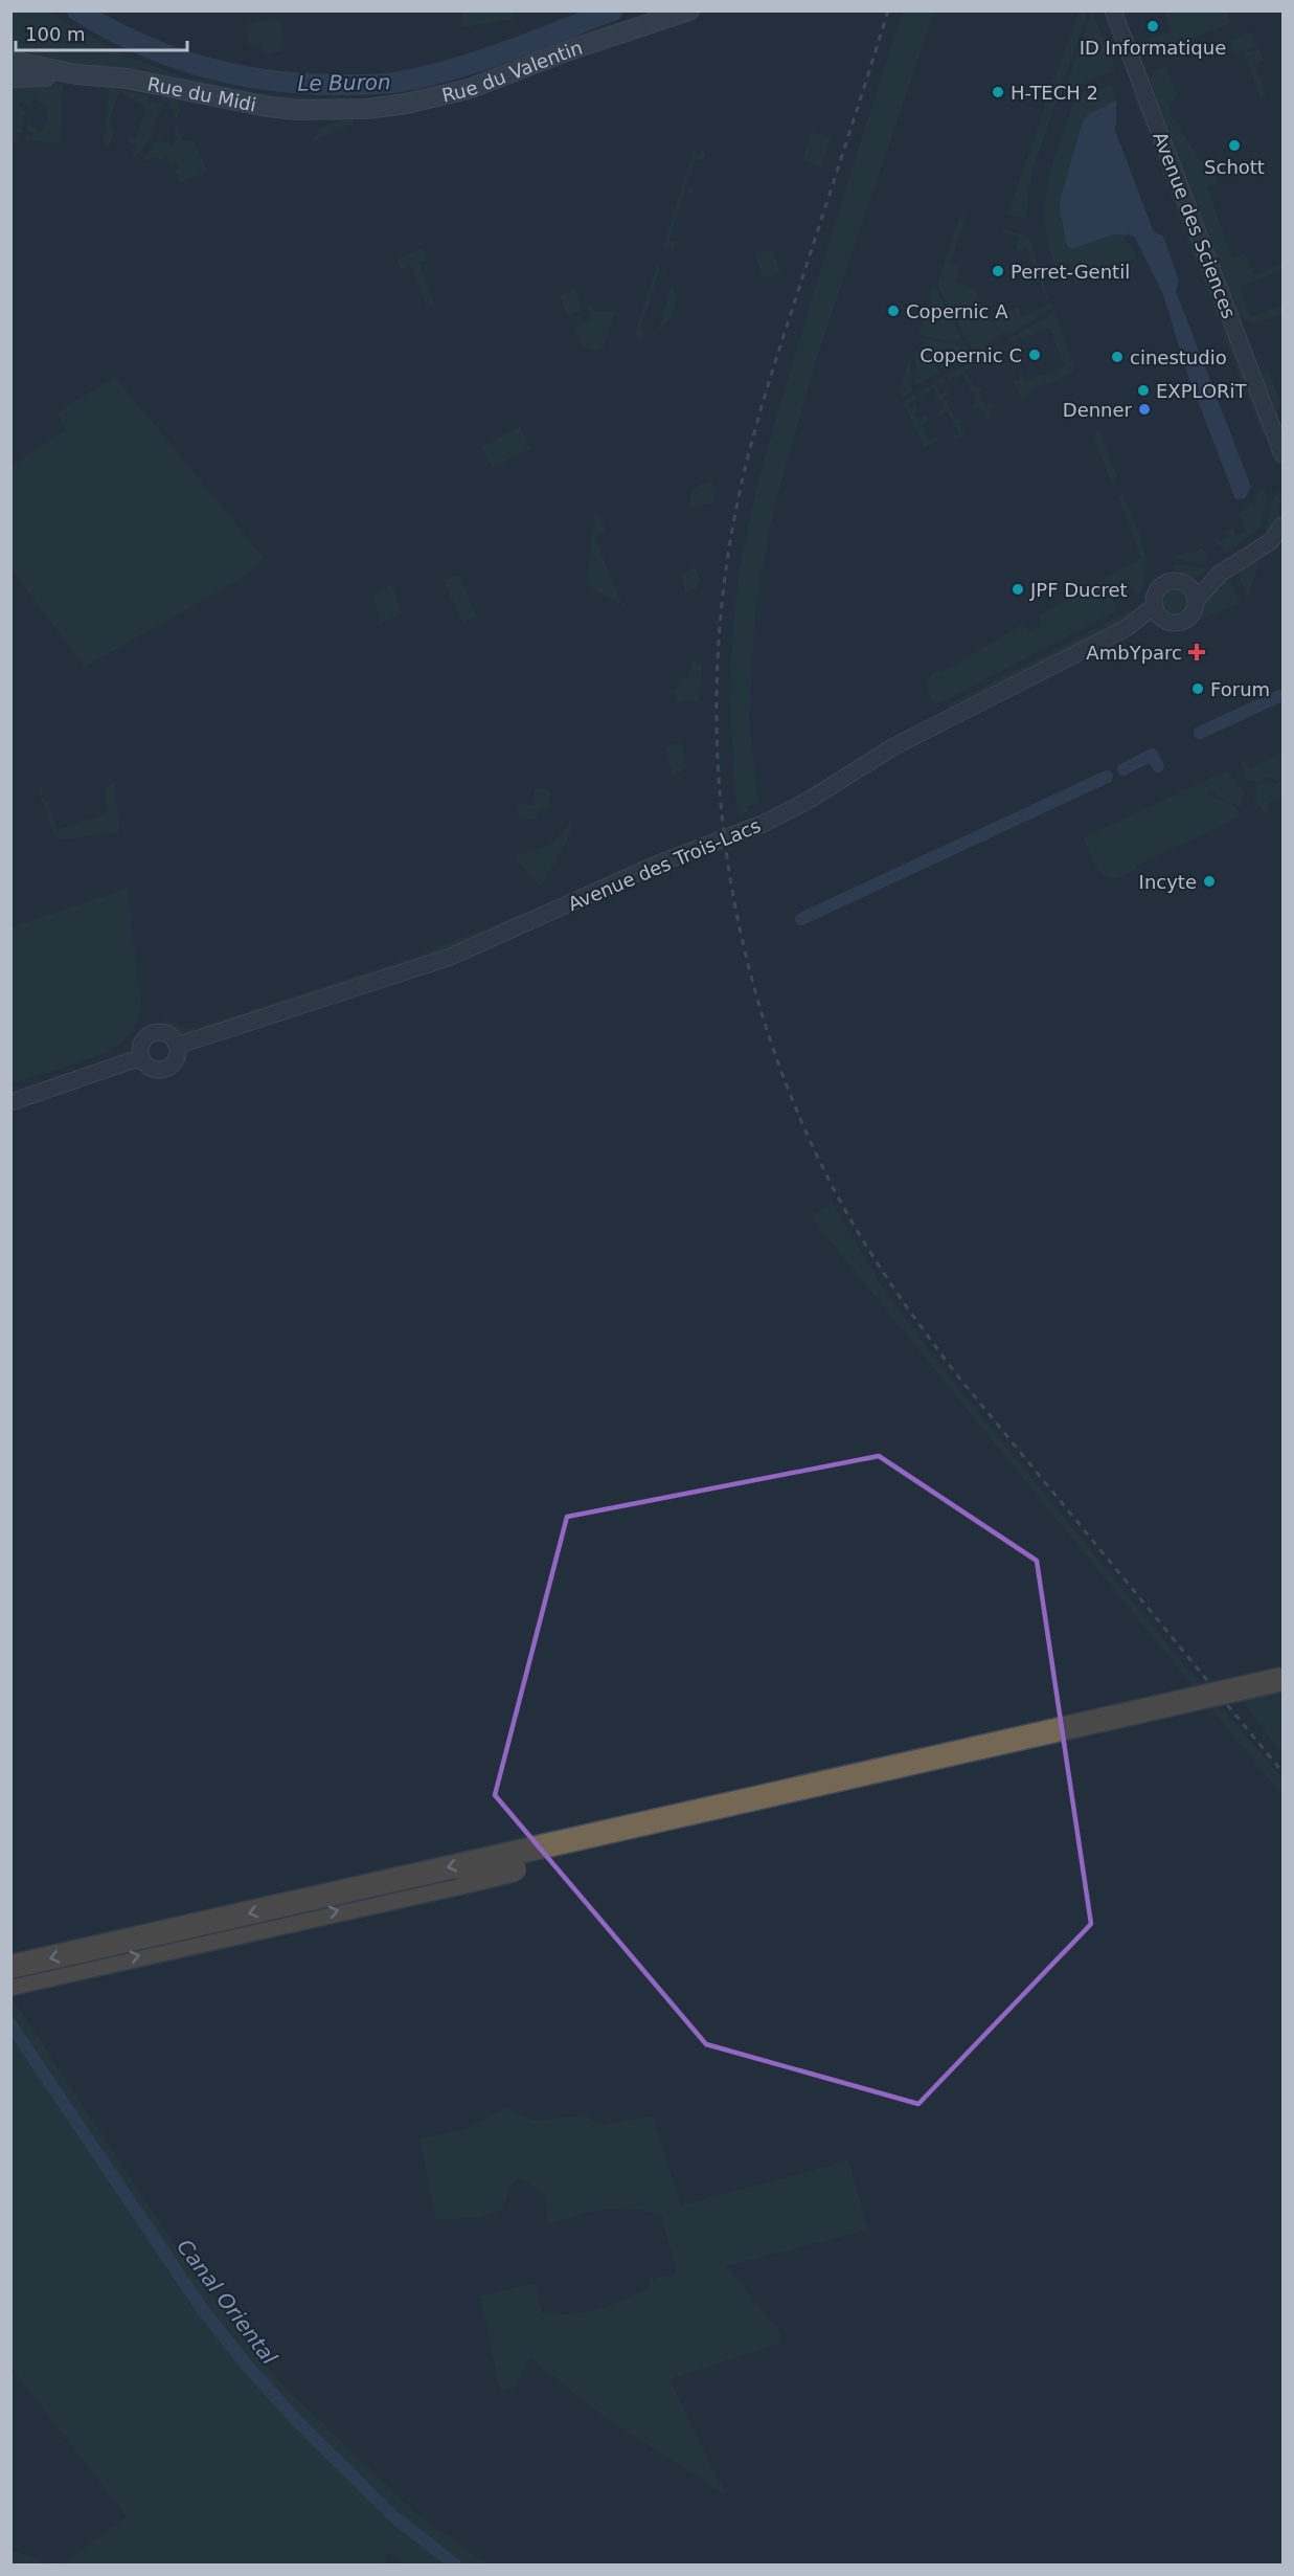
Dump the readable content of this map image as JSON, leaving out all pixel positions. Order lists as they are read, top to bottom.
{
  "streets": {
    "main road": ["Rue du Valentin", "Rue du Midi"],
    "street": ["Avenue des Sciences", "Avenue des Trois-Lacs"]
  },
  "crossings": [
    ["Rue du Valentin", "Rue du Midi"]
  ],
  "water": ["Le Buron", "Canal Oriental"],
  "places": {
    "other": [
      "ID Informatique",
      "H-TECH 2",
      "Schott",
      "Perret-Gentil",
      "Copernic A",
      "Copernic C",
      "cinestudio",
      "EXPLORiT",
      "Denner",
      "JPF Ducret",
      "Forum",
      "Incyte"
    ],
    "health": ["AmbYparc"]
  },
  "scale_bar": "100 m"
}
